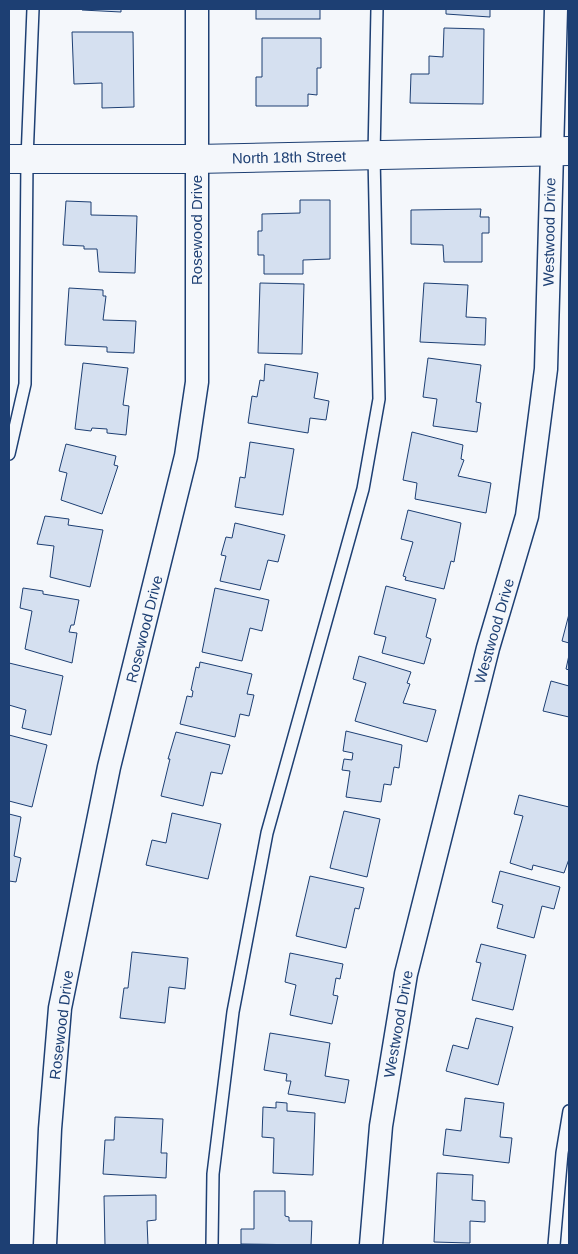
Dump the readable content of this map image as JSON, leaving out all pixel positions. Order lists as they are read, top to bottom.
{
  "streets": {
    "street": ["North 18th Street", "Rosewood Drive", "Westwood Drive"]
  },
  "crossings": [
    ["North 18th Street", "Rosewood Drive"],
    ["North 18th Street", "Westwood Drive"]
  ]
}
